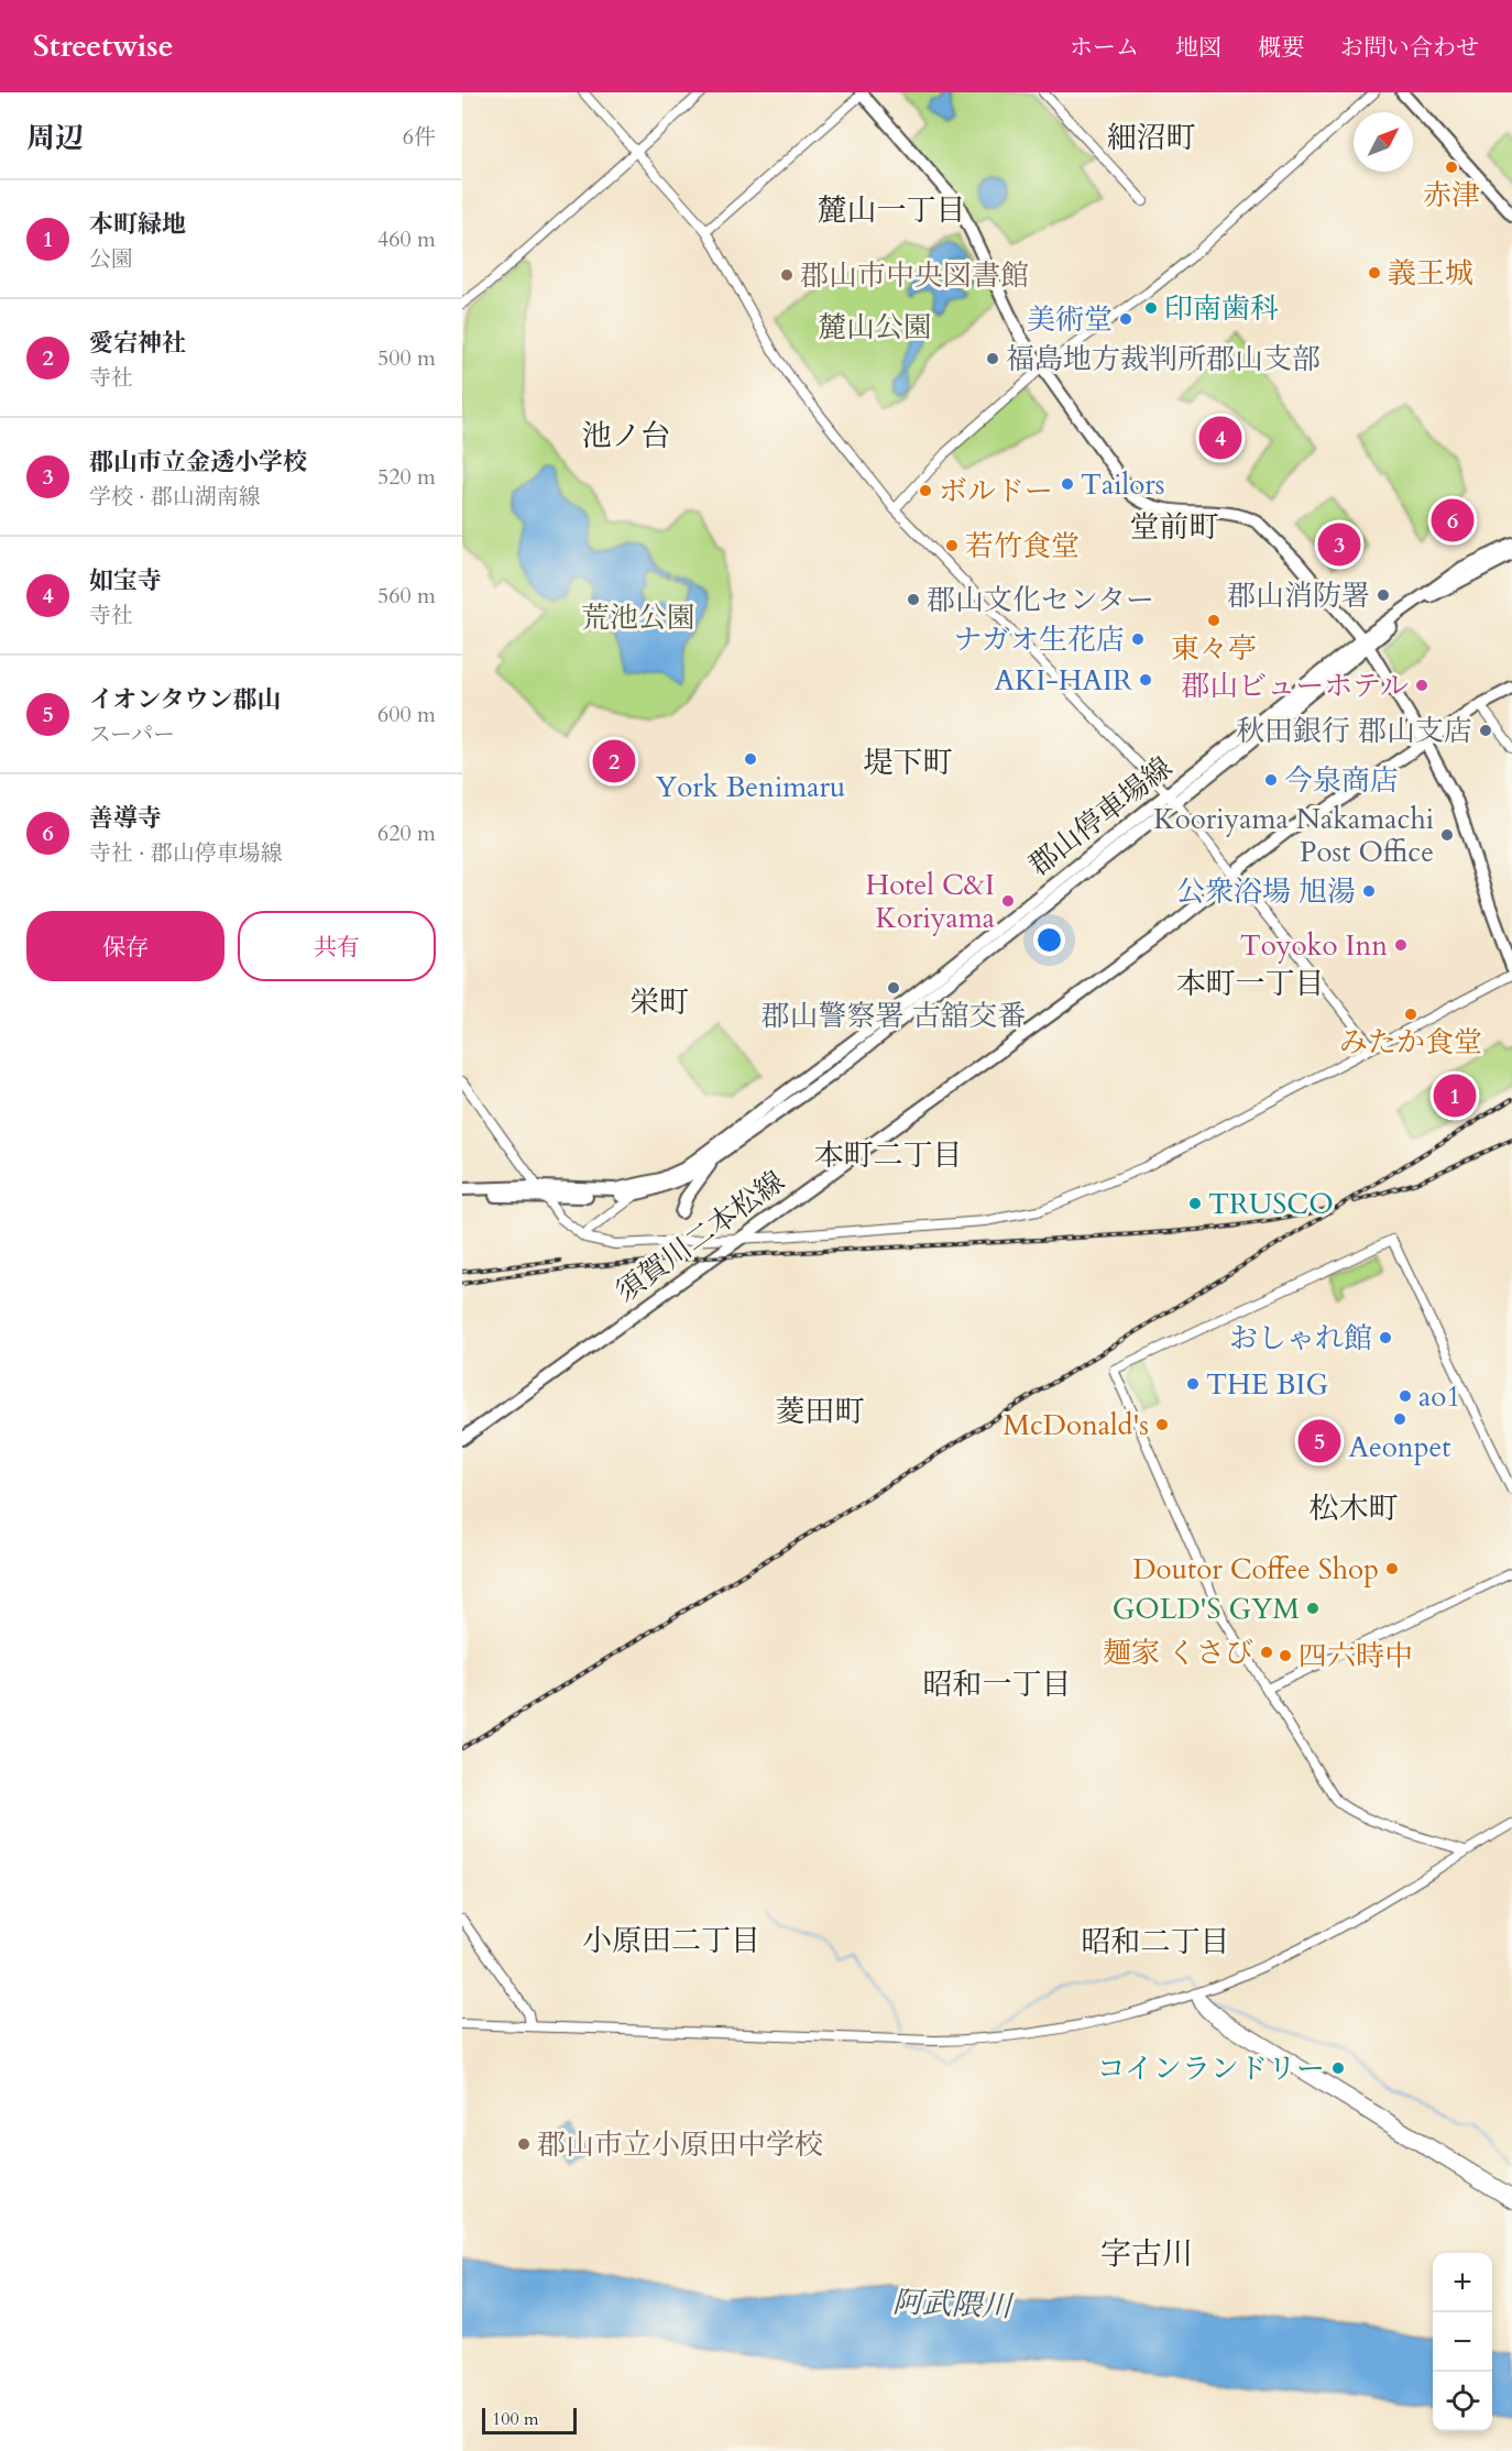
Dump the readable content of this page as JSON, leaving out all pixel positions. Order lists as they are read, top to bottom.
{
  "streets": {
    "main road": ["郡山停車場線", "須賀川二本松線"]
  },
  "districts": [
    "細沼町",
    "麓山一丁目",
    "池ノ台",
    "堂前町",
    "堤下町",
    "本町一丁目",
    "栄町",
    "本町二丁目",
    "菱田町",
    "松木町",
    "昭和一丁目",
    "小原田二丁目",
    "昭和二丁目",
    "字古川"
  ],
  "water": ["阿武隈川"],
  "parks": ["麓山公園", "荒池公園"],
  "places": [
    "赤津",
    "義王城",
    "郡山市中央図書館",
    "印南歯科",
    "美術堂",
    "福島地方裁判所郡山支部",
    "Tailors",
    "ボルドー",
    "若竹食堂",
    "郡山消防署",
    "郡山文化センター",
    "東々亭",
    "ナガオ生花店",
    "AKI-HAIR",
    "郡山ビューホテル",
    "秋田銀行 郡山支店",
    "York Benimaru",
    "今泉商店",
    "Kooriyama Nakamachi Post Office",
    "公衆浴場 旭湯",
    "Hotel C&I Koriyama",
    "Toyoko Inn",
    "郡山警察署 古舘交番",
    "みたか食堂",
    "TRUSCO",
    "おしゃれ館",
    "THE BIG",
    "ao1",
    "Aeonpet",
    "McDonald's",
    "Doutor Coffee Shop",
    "GOLD'S GYM",
    "麺家 くさび",
    "四六時中",
    "コインランドリー",
    "郡山市立小原田中学校"
  ],
  "scale_bar": "100 m",
  "north": "top right",
  "page": {
    "header": "Streetwise",
    "nav": [
      "ホーム",
      "地図",
      "概要",
      "お問い合わせ"
    ],
    "heading": ["周辺", "6件"],
    "list": [
      {
        "mark": "1",
        "name": "本町緑地",
        "note": "公園",
        "value": "460 m"
      },
      {
        "mark": "2",
        "name": "愛宕神社",
        "note": "寺社",
        "value": "500 m"
      },
      {
        "mark": "3",
        "name": "郡山市立金透小学校",
        "note": "学校 · 郡山湖南線",
        "value": "520 m"
      },
      {
        "mark": "4",
        "name": "如宝寺",
        "note": "寺社",
        "value": "560 m"
      },
      {
        "mark": "5",
        "name": "イオンタウン郡山",
        "note": "スーパー",
        "value": "600 m"
      },
      {
        "mark": "6",
        "name": "善導寺",
        "note": "寺社 · 郡山停車場線",
        "value": "620 m"
      }
    ],
    "pins": [
      "4",
      "6",
      "3",
      "2",
      "1",
      "5"
    ],
    "buttons": ["保存", "共有"],
    "map_buttons": ["+", "−"],
    "scale": "100 m"
  }
}
